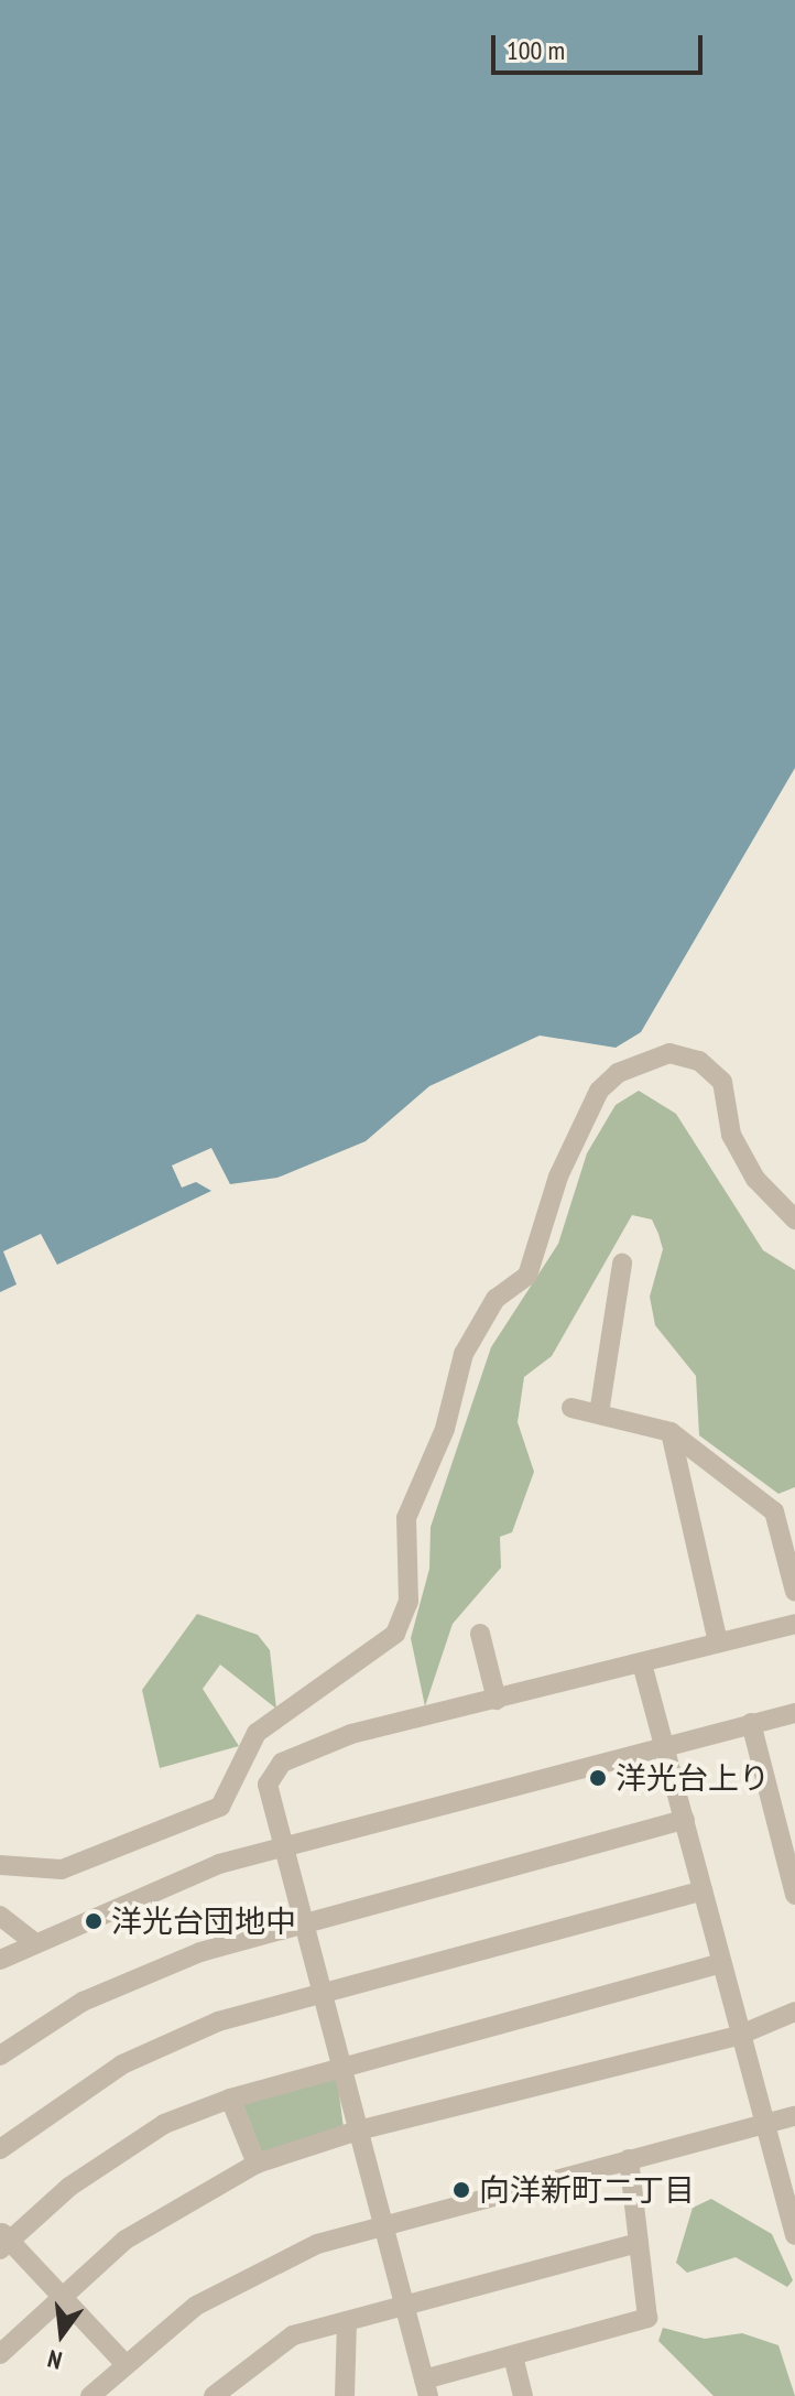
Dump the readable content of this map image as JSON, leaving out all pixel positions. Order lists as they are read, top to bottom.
{
  "places": ["洋光台上り", "洋光台団地中", "向洋新町二丁目"],
  "scale_bar": "100 m",
  "north": "bottom"
}
